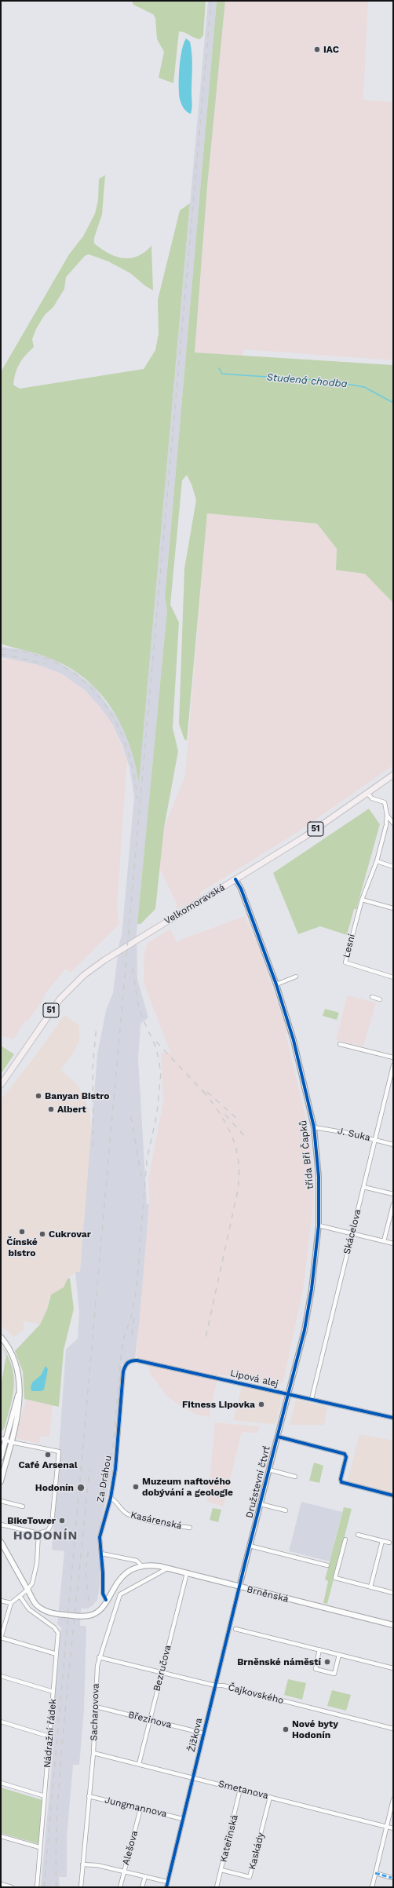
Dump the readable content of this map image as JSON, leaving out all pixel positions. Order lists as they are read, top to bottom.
{
  "streets": {
    "main road": ["51", "Velkomoravská", "Brněnská"],
    "street": [
      "Lesní",
      "J. Suka",
      "třída Bří Čapků",
      "Skácelova",
      "Lipová alej",
      "Za Dráhou",
      "Družstevní čtvrť",
      "Kasárenská",
      "Bezručova",
      "Čajkovského",
      "Sacharovova",
      "Březinova",
      "Nádražní řádek",
      "Žižkova",
      "Smetanova",
      "Jungmannova",
      "Kateřinská",
      "Alešova",
      "Kaskády"
    ]
  },
  "crossings": [
    ["Velkomoravská", "třída Bří Čapků"],
    ["J. Suka", "třída Bří Čapků"],
    ["J. Suka", "Skácelova"],
    ["třída Bří Čapků", "Lipová alej"],
    ["třída Bří Čapků", "Družstevní čtvrť"],
    ["Skácelova", "Lipová alej"],
    ["Lipová alej", "Za Dráhou"],
    ["Za Dráhou", "Kasárenská"],
    ["Za Dráhou", "Brněnská"],
    ["Družstevní čtvrť", "Brněnská"],
    ["Družstevní čtvrť", "Žižkova"],
    ["Brněnská", "Bezručova"],
    ["Brněnská", "Sacharovova"],
    ["Brněnská", "Žižkova"],
    ["Bezručova", "Čajkovského"],
    ["Bezručova", "Březinova"],
    ["Bezručova", "Smetanova"],
    ["Čajkovského", "Sacharovova"],
    ["Čajkovského", "Žižkova"],
    ["Sacharovova", "Březinova"],
    ["Sacharovova", "Smetanova"],
    ["Sacharovova", "Jungmannova"],
    ["Březinova", "Žižkova"],
    ["Žižkova", "Smetanova"],
    ["Žižkova", "Jungmannova"],
    ["Smetanova", "Kateřinská"],
    ["Smetanova", "Kaskády"],
    ["Jungmannova", "Alešova"],
    ["Kateřinská", "Kaskády"]
  ],
  "districts": ["HODONÍN"],
  "water": ["Studená chodba"],
  "places": [
    "IAC",
    "Banyan Bistro",
    "Albert",
    "Čínské bistro",
    "Cukrovar",
    "Fitness Lipovka",
    "Café Arsenal",
    "Muzeum naftového dobývání a geologie",
    "Hodonín",
    "BikeTower",
    "Brněnské náměstí",
    "Nové byty Hodonín"
  ]
}
